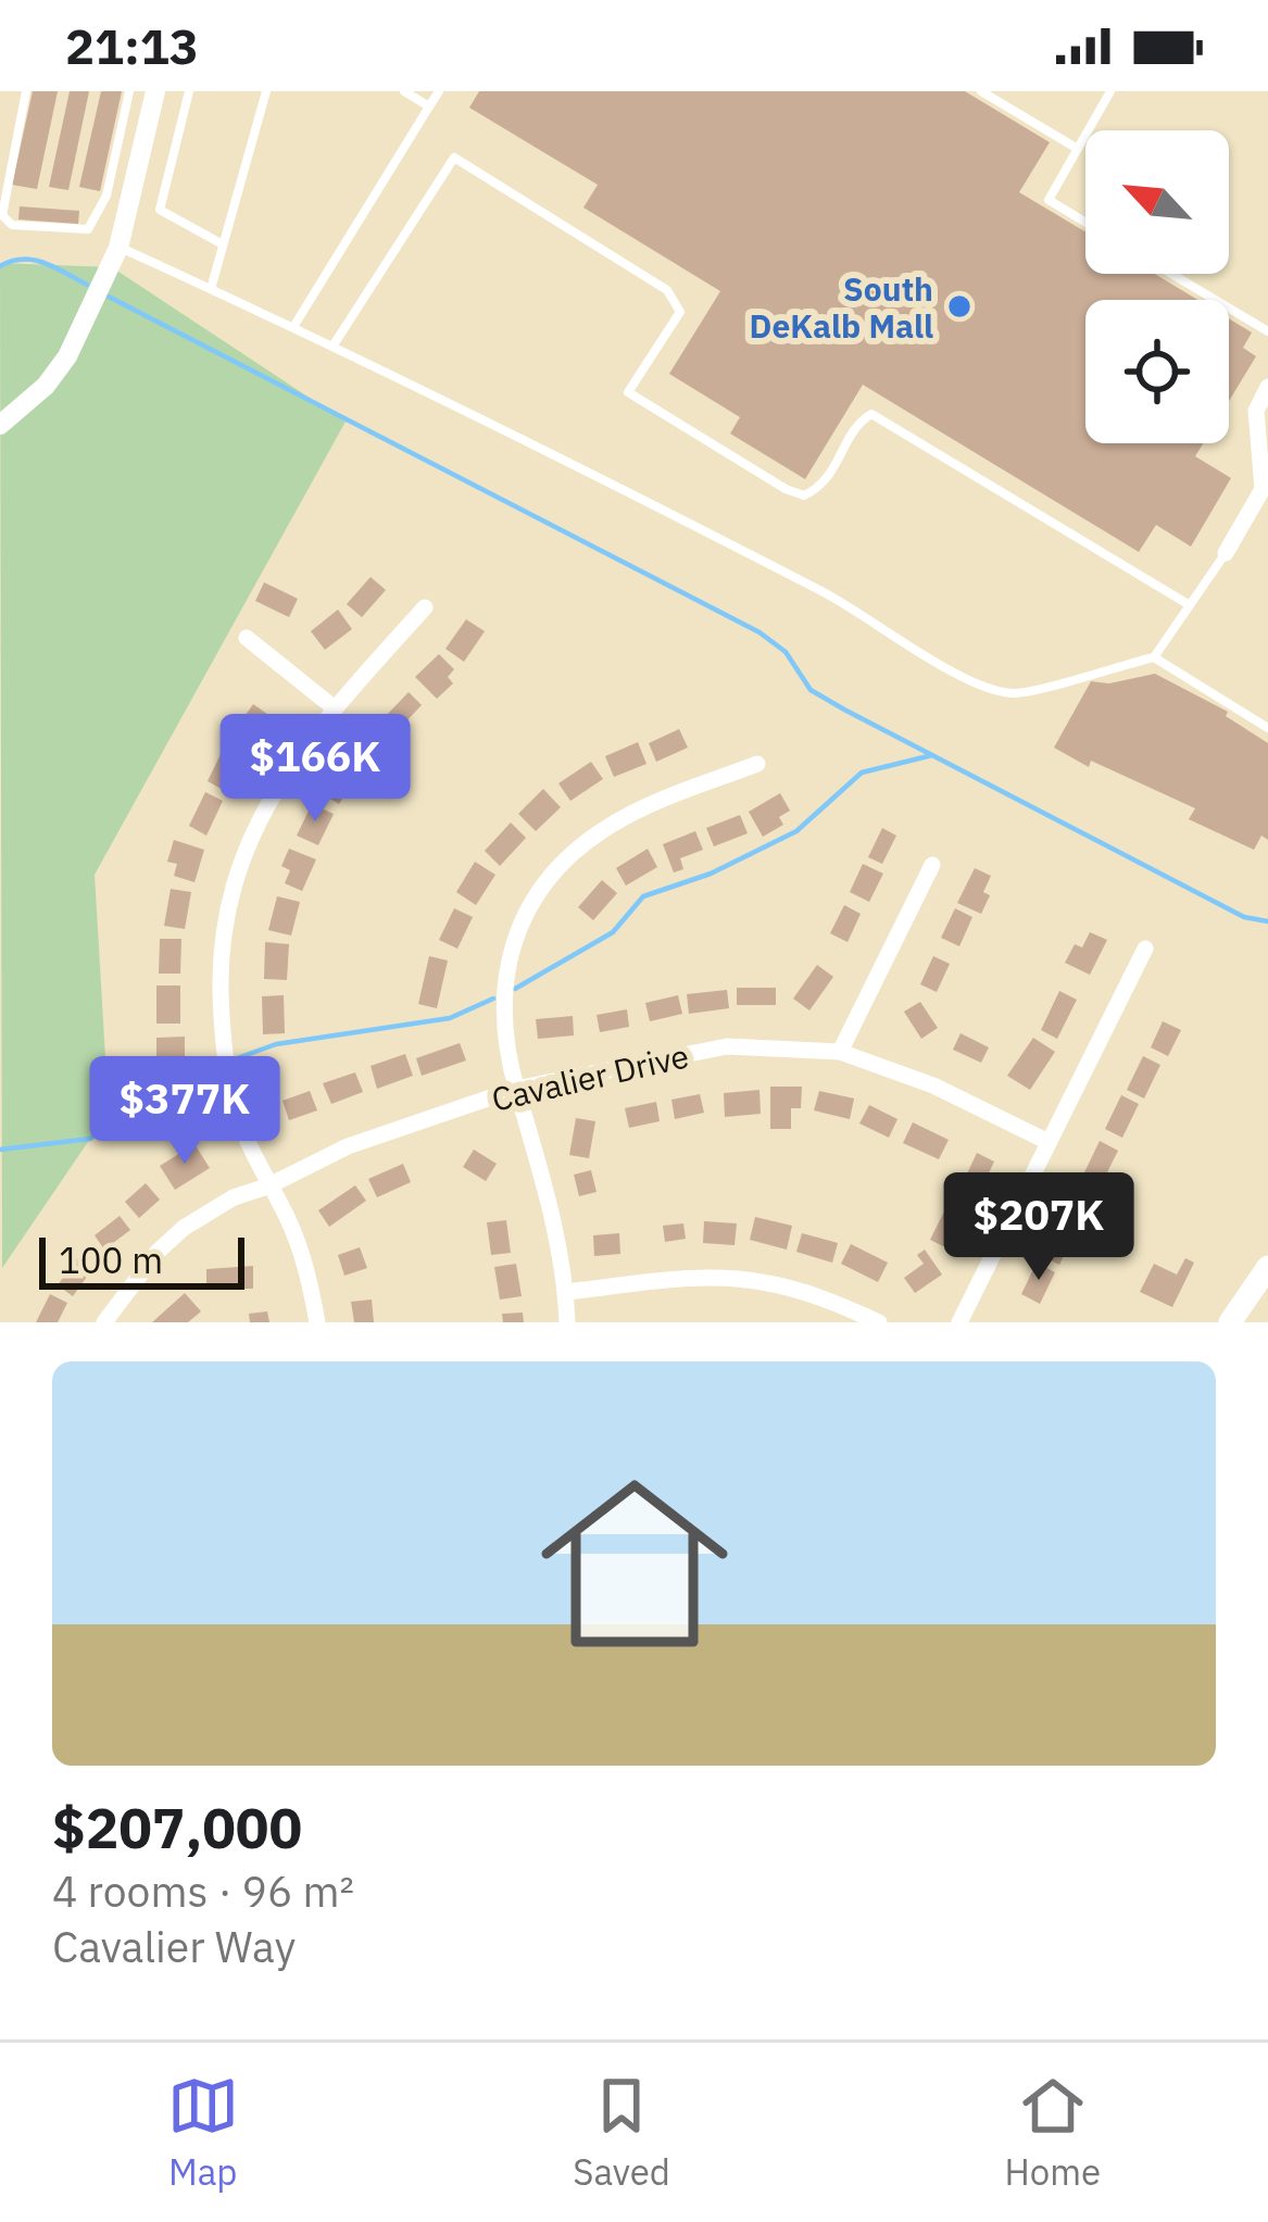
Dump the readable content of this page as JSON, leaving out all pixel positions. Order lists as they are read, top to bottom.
{
  "streets": {
    "street": ["Cavalier Drive"]
  },
  "places": ["South DeKalb Mall"],
  "scale_bar": "100 m",
  "north": "top left",
  "page": {
    "status": "21:13",
    "price": ["$166K", "$377K", "$207K"],
    "scale": "100 m",
    "list": [
      {
        "name": "$207,000",
        "note": "4 rooms · 96 m² · Cavalier Way"
      }
    ],
    "tabs": ["Map", "Saved", "Home"]
  }
}
